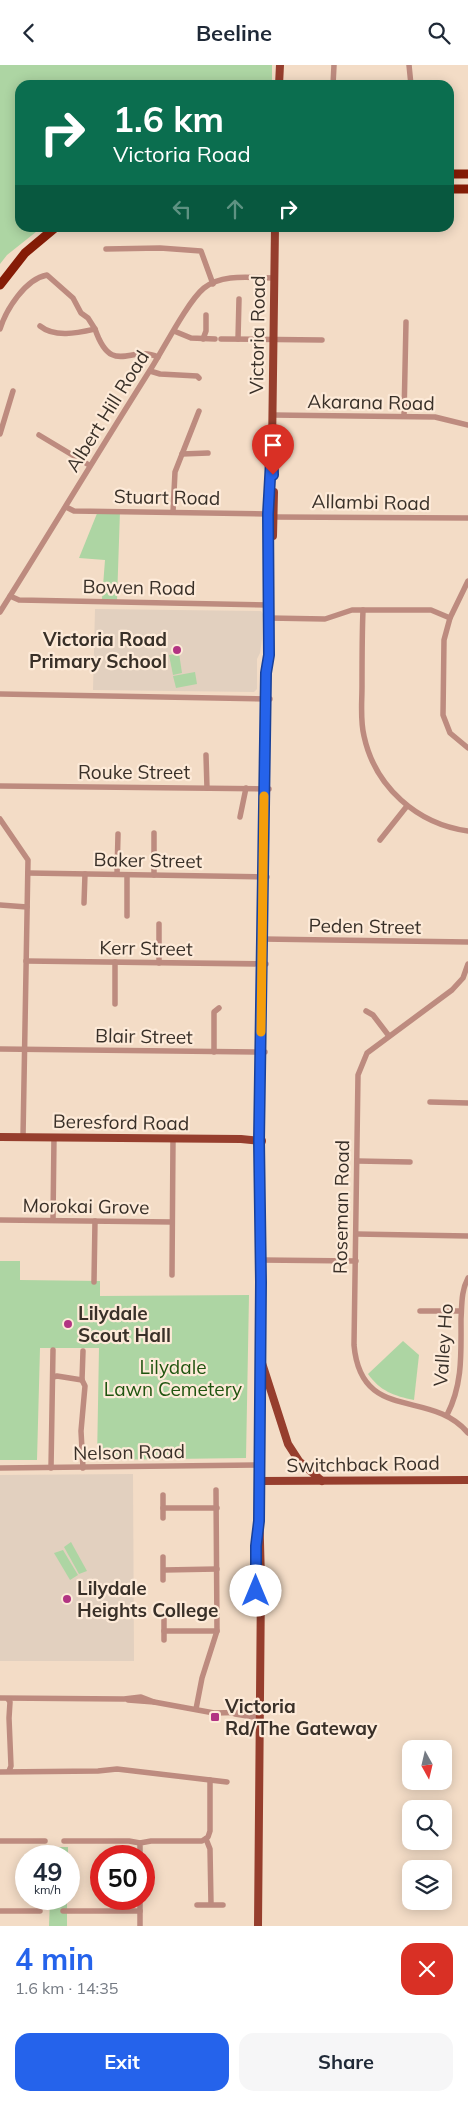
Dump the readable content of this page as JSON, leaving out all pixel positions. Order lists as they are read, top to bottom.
{
  "streets": {
    "main road": ["Victoria Road", "Beresford Road", "Switchback Road"],
    "street": [
      "Akarana Road",
      "Albert Hill Road",
      "Stuart Road",
      "Allambi Road",
      "Bowen Road",
      "Rouke Street",
      "Baker Street",
      "Peden Street",
      "Kerr Street",
      "Blair Street",
      "Morokai Grove",
      "Roseman Road",
      "Valley Ho",
      "Nelson Road"
    ]
  },
  "crossings": [
    ["Victoria Road", "Akarana Road"],
    ["Victoria Road", "Stuart Road"],
    ["Victoria Road", "Allambi Road"],
    ["Victoria Road", "Bowen Road"],
    ["Victoria Road", "Rouke Street"],
    ["Victoria Road", "Baker Street"],
    ["Victoria Road", "Peden Street"],
    ["Victoria Road", "Kerr Street"],
    ["Victoria Road", "Blair Street"],
    ["Victoria Road", "Beresford Road"],
    ["Victoria Road", "Nelson Road"],
    ["Victoria Road", "Switchback Road"],
    ["Albert Hill Road", "Stuart Road"],
    ["Albert Hill Road", "Bowen Road"],
    ["Stuart Road", "Allambi Road"],
    ["Roseman Road", "Valley Ho"]
  ],
  "parks": ["Lilydale Lawn Cemetery"],
  "places": {
    "other": ["Victoria Road Primary School", "Lilydale Scout Hall", "Lilydale Heights College"],
    "transit": ["Victoria Rd/The Gateway"]
  },
  "north": "bottom",
  "page": {
    "header": "Beeline",
    "turn": ["1.6 km", "Victoria Road"],
    "speed": "49 km/h",
    "limit": "50",
    "heading": ["4 min", "1.6 km · 14:35"],
    "buttons": ["Exit", "Share"]
  }
}
